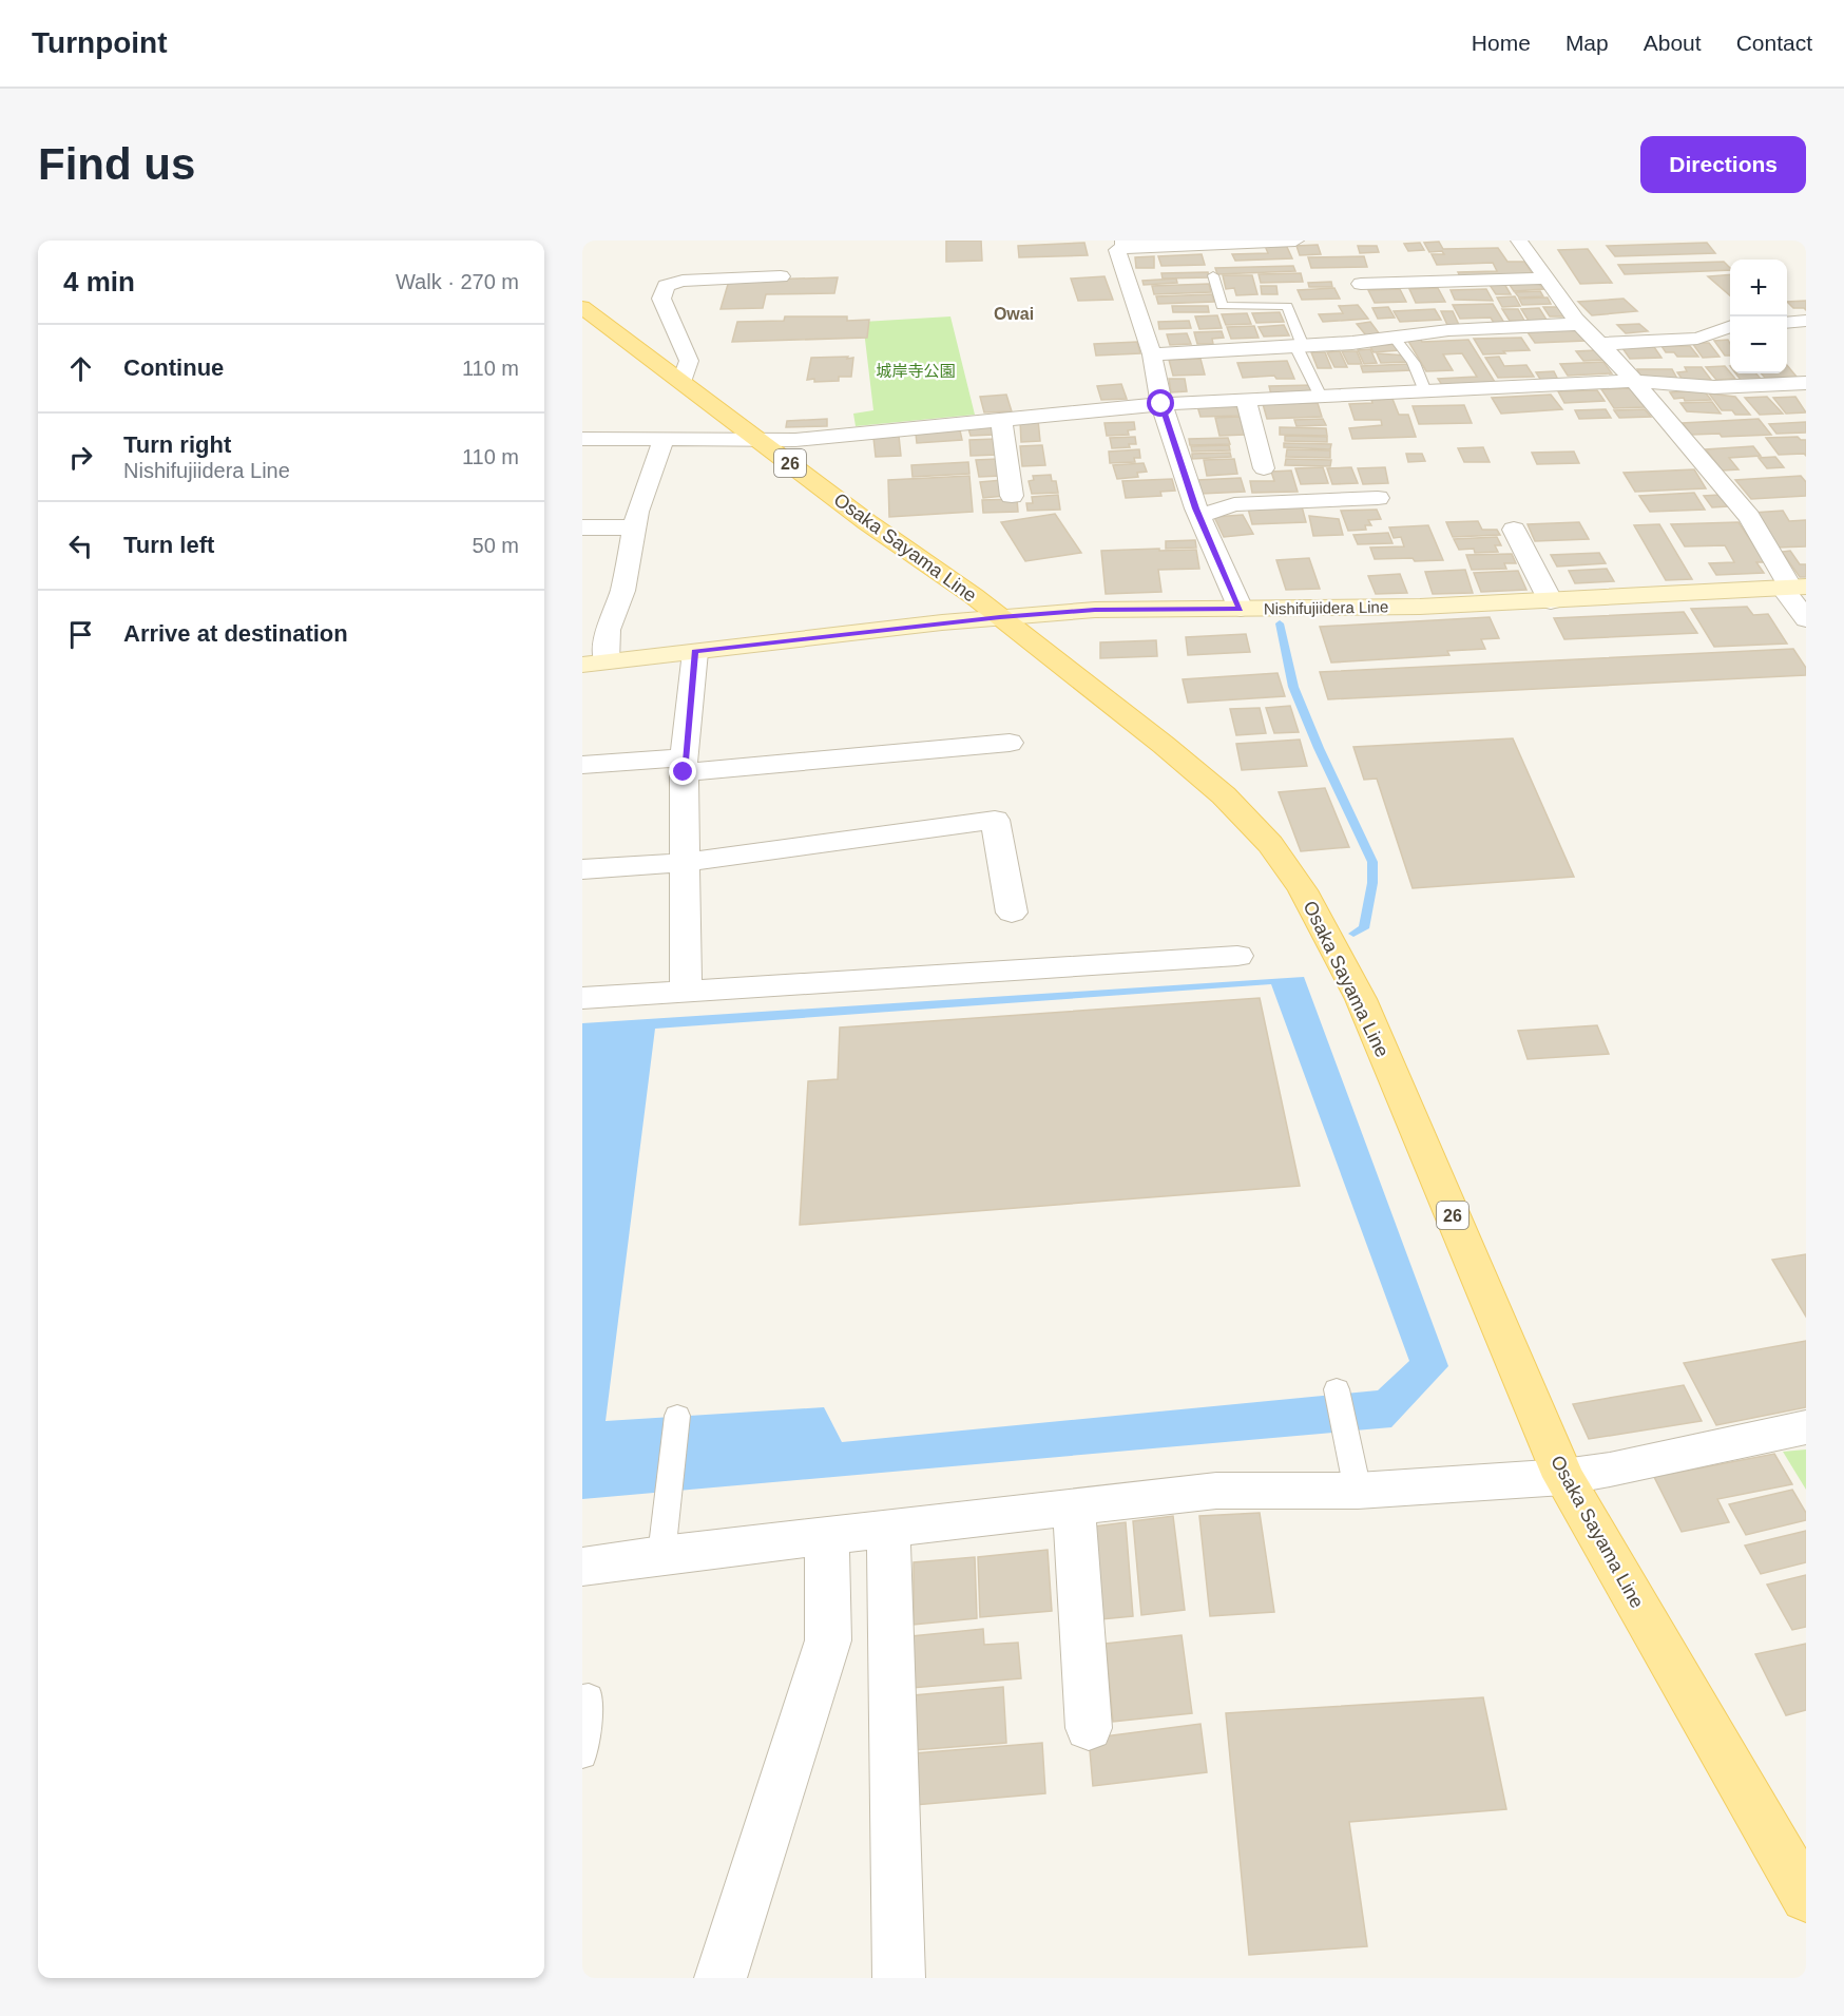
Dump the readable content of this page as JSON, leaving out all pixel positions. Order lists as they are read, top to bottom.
{
  "streets": {
    "main road": ["26", "Osaka Sayama Line", "Nishifujiidera Line"]
  },
  "crossings": [
    ["Osaka Sayama Line", "Nishifujiidera Line"]
  ],
  "districts": ["Owai"],
  "parks": ["城岸寺公園"],
  "page": {
    "header": "Turnpoint",
    "nav": [
      "Home",
      "Map",
      "About",
      "Contact"
    ],
    "buttons": "Directions",
    "title": "Find us",
    "heading": ["4 min", "Walk · 270 m"],
    "map_buttons": ["+", "−"],
    "list": [
      ["Continue", "110 m"],
      ["Turn right", "Nishifujiidera Line", "110 m"],
      ["Turn left", "50 m"],
      "Arrive at destination"
    ]
  }
}
